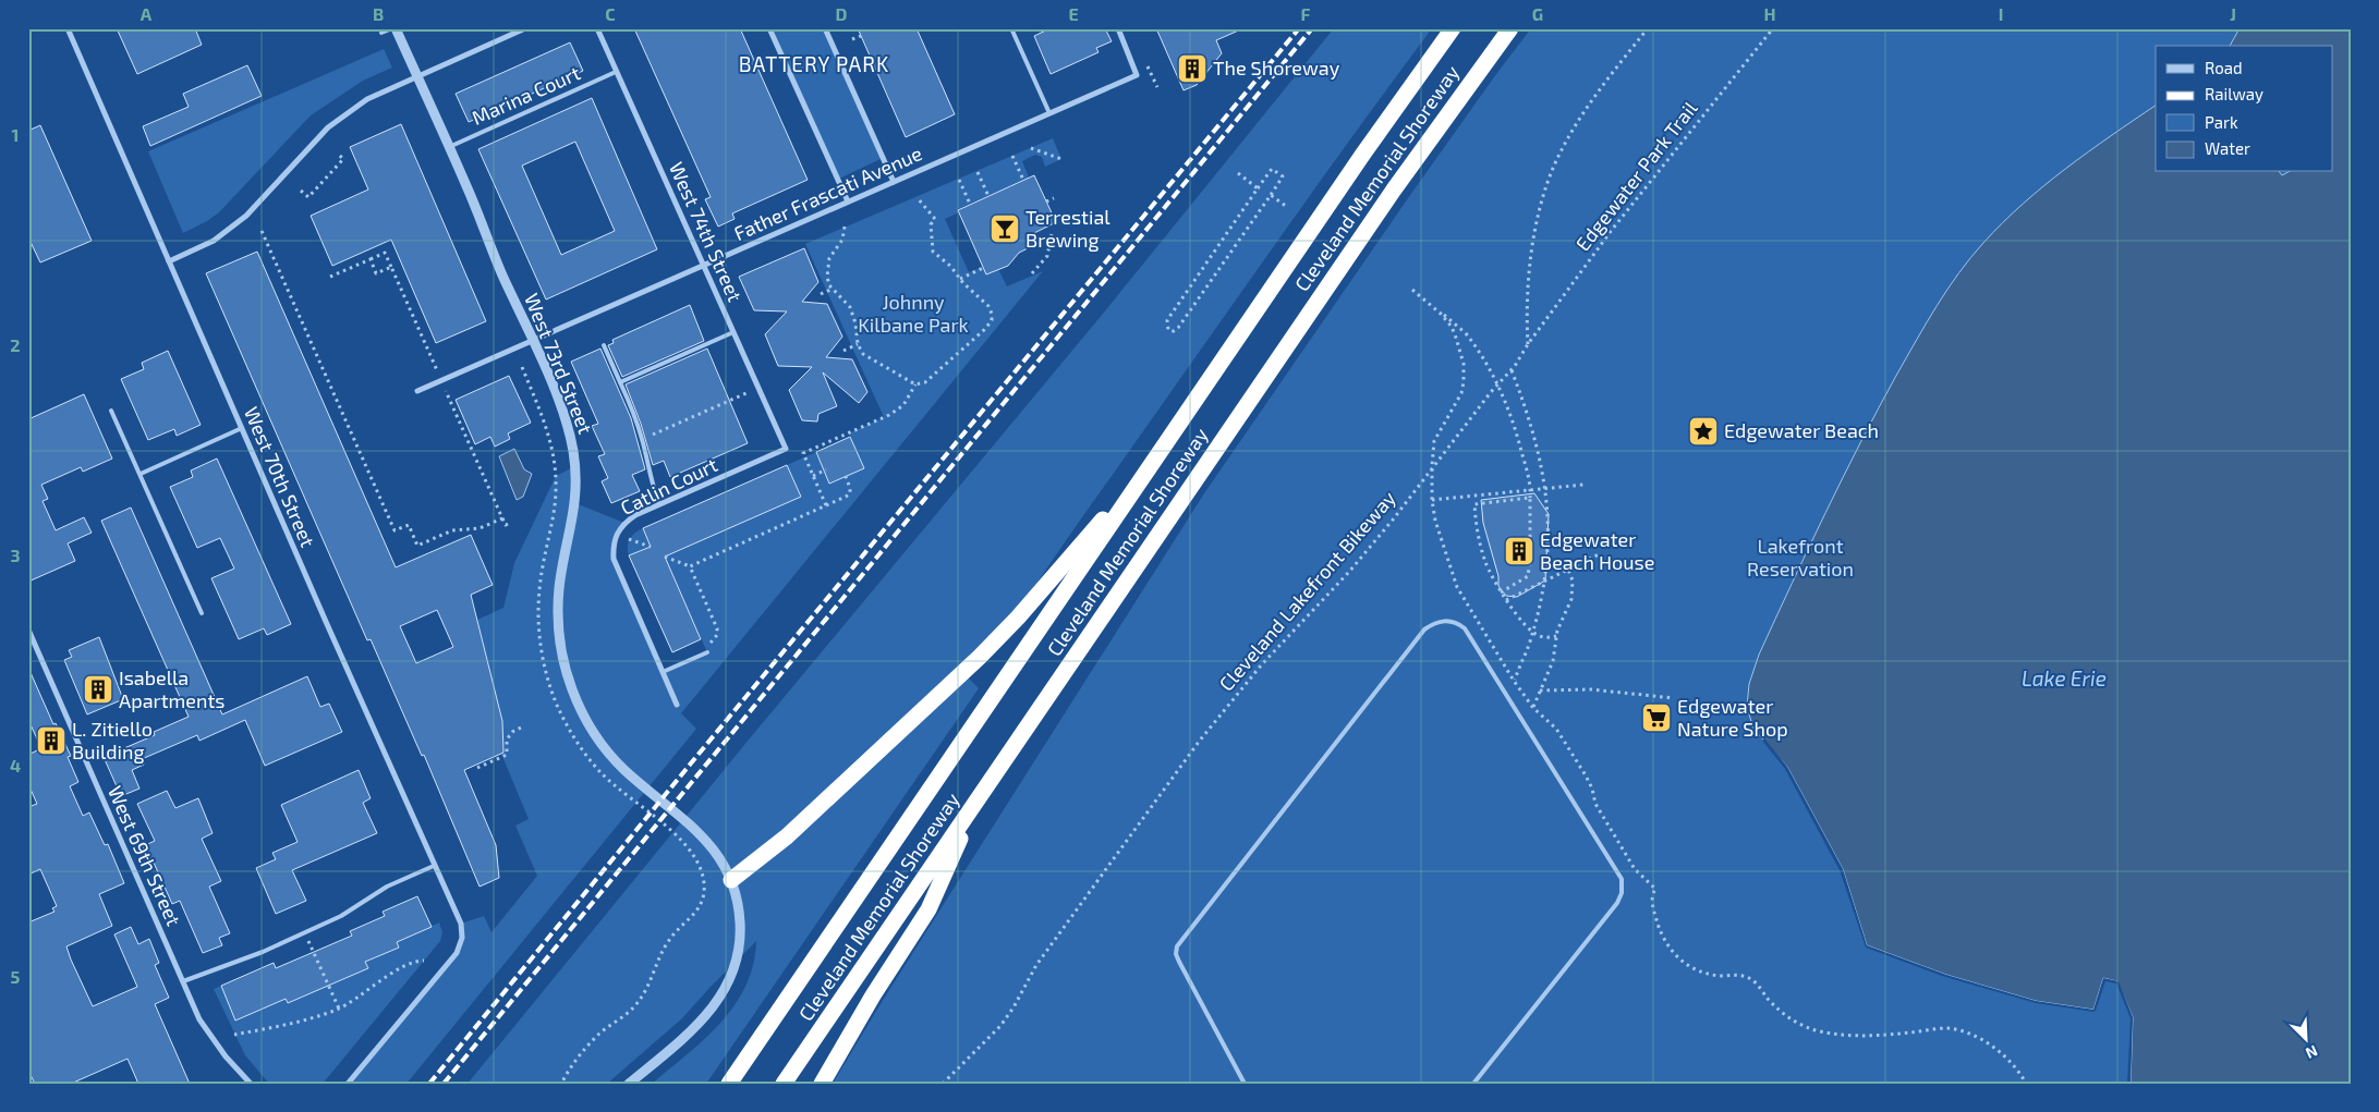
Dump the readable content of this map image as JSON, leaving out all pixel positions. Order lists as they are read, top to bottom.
{
  "streets": {
    "highway": ["Cleveland Memorial Shoreway"],
    "street": [
      "Father Frascati Avenue",
      "West 74th Street",
      "West 73rd Street",
      "West 70th Street",
      "Catlin Court",
      "West 69th Street"
    ],
    "lane": ["Marina Court"],
    "path": ["Edgewater Park Trail", "Cleveland Lakefront Bikeway"]
  },
  "crossings": [
    ["Marina Court", "West 74th Street"],
    ["Marina Court", "West 73rd Street"],
    ["Edgewater Park Trail", "Cleveland Lakefront Bikeway"],
    ["Father Frascati Avenue", "West 74th Street"],
    ["Father Frascati Avenue", "West 73rd Street"],
    ["West 74th Street", "Catlin Court"]
  ],
  "districts": ["BATTERY PARK"],
  "water": ["Lake Erie"],
  "parks": ["Johnny Kilbane Park", "Lakefront Reservation"],
  "places": {
    "building": [
      "The Shoreway",
      "Edgewater Beach House",
      "Isabella Apartments",
      "L. Zitiello Building"
    ],
    "bar": ["Terrestial Brewing"],
    "place": ["Edgewater Beach"],
    "supermarket": ["Edgewater Nature Shop"]
  },
  "legend": [
    "Road",
    "Railway",
    "Park",
    "Water"
  ],
  "north": "bottom right",
  "grid": {
    "columns": [
      "A",
      "B",
      "C",
      "D",
      "E",
      "F",
      "G",
      "H",
      "I",
      "J"
    ],
    "rows": [
      "1",
      "2",
      "3",
      "4",
      "5"
    ]
  }
}
